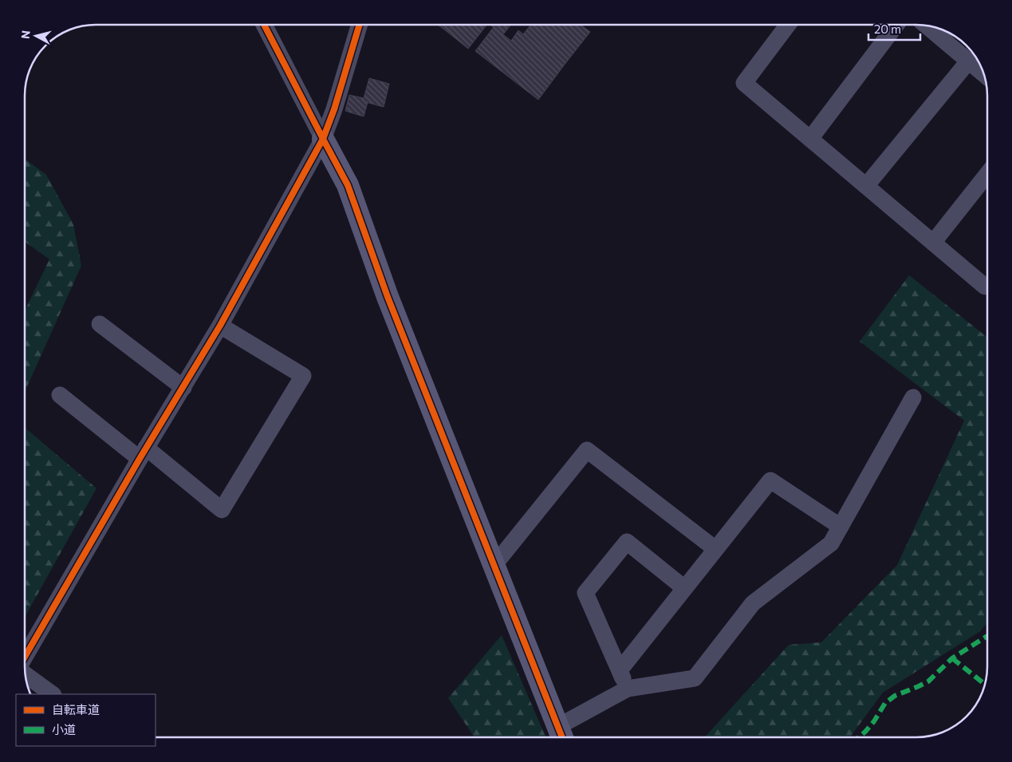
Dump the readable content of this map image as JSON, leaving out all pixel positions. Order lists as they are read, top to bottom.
{
  "legend": ["自転車道", "小道"],
  "scale_bar": "20 m",
  "north": "left"
}
